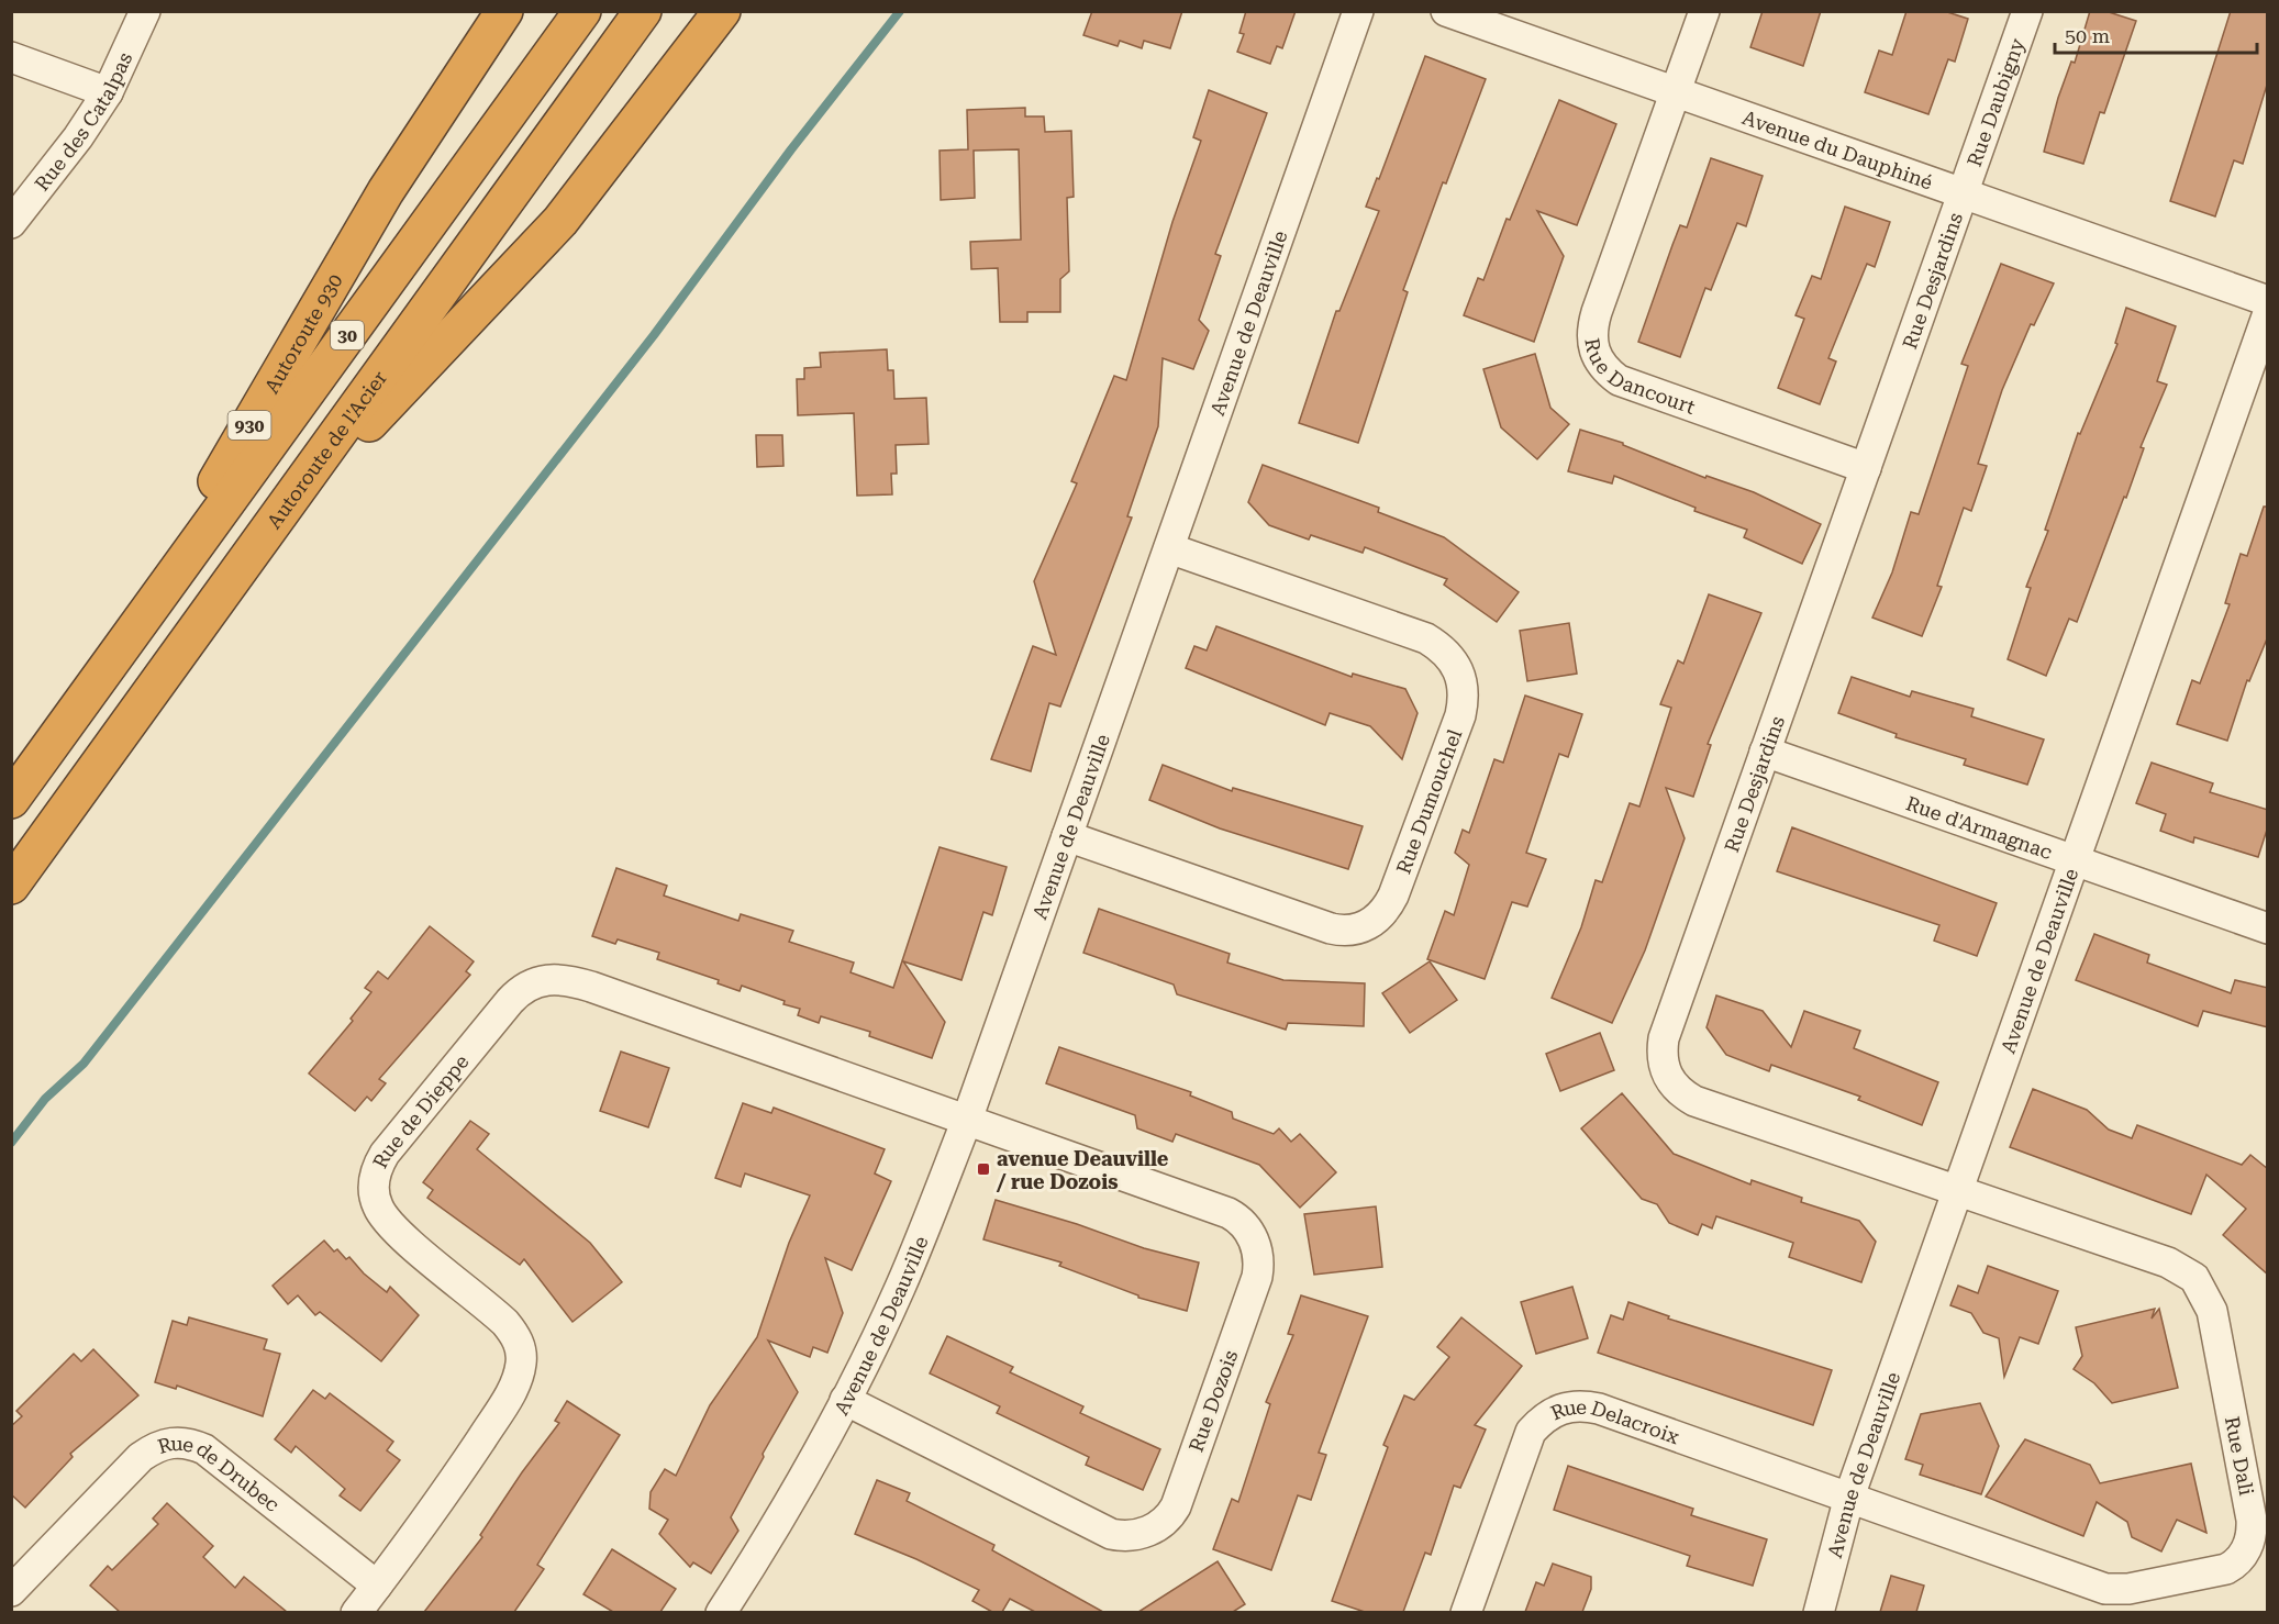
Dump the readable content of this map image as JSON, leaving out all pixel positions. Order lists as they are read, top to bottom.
{
  "streets": {
    "highway": [
      "Autoroute 930",
      "30",
      "930",
      "Autoroute de l'Acier"
    ],
    "street": [
      "Rue Daubigny",
      "Rue des Catalpas",
      "Avenue du Dauphiné",
      "Rue Desjardins",
      "Avenue de Deauville",
      "Rue Dancourt",
      "Rue Dumouchel",
      "Rue d'Armagnac",
      "Rue de Dieppe",
      "Rue Dozois",
      "Rue Delacroix",
      "Rue Dali",
      "Rue de Drubec"
    ]
  },
  "crossings": [
    ["Rue Daubigny", "Avenue du Dauphiné"],
    ["Rue Daubigny", "Rue Desjardins"],
    ["Avenue du Dauphiné", "Rue Desjardins"],
    ["Avenue du Dauphiné", "Rue Dancourt"],
    ["Rue Desjardins", "Avenue de Deauville"],
    ["Rue Desjardins", "Rue Dancourt"],
    ["Rue Desjardins", "Rue d'Armagnac"],
    ["Rue Desjardins", "Rue Dali"],
    ["Avenue de Deauville", "Rue Dumouchel"],
    ["Avenue de Deauville", "Rue d'Armagnac"],
    ["Avenue de Deauville", "Rue de Dieppe"],
    ["Avenue de Deauville", "Rue Dozois"],
    ["Avenue de Deauville", "Rue Delacroix"],
    ["Avenue de Deauville", "Rue Dali"],
    ["Autoroute 930", "30"],
    ["Rue de Dieppe", "Rue Dozois"],
    ["Rue de Dieppe", "Rue de Drubec"],
    ["Rue Delacroix", "Rue Dali"]
  ],
  "places": {
    "transit": ["avenue Deauville / rue Dozois"]
  },
  "scale_bar": "50 m"
}
